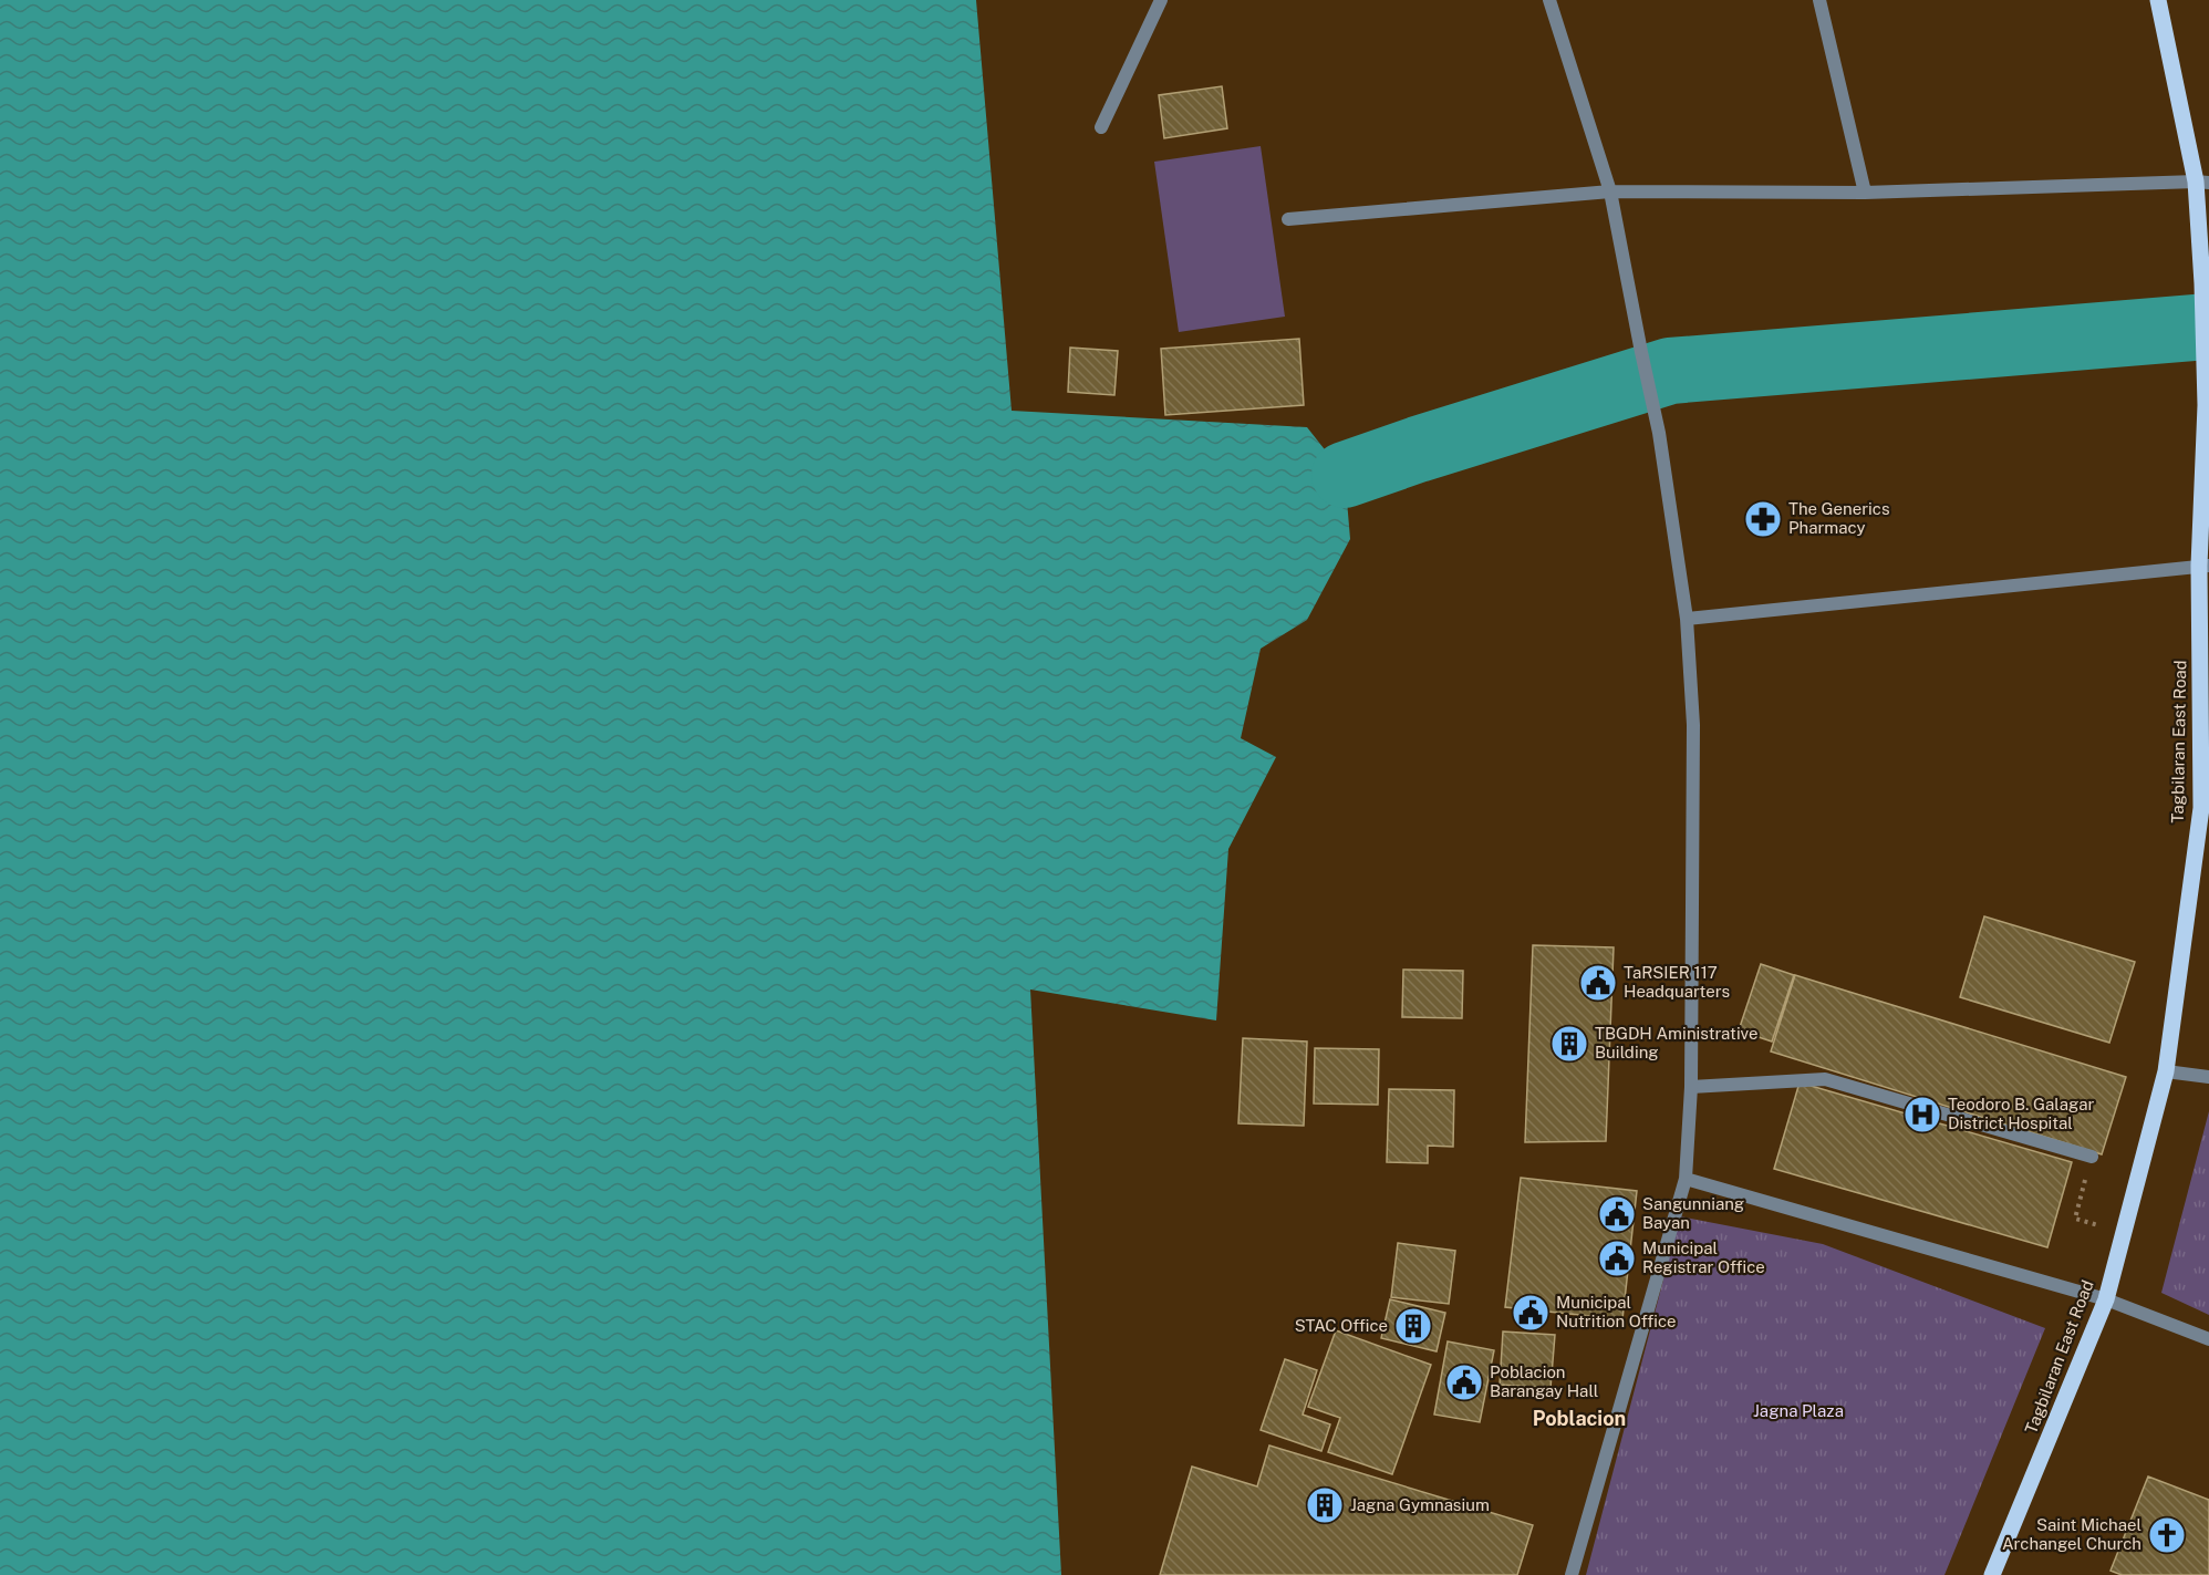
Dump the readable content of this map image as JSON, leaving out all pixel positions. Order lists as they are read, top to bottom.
{
  "streets": {
    "main road": ["Tagbilaran East Road"]
  },
  "districts": ["Poblacion"],
  "parks": ["Jagna Plaza"],
  "places": {
    "pharmacy": ["The Generics Pharmacy"],
    "public building": [
      "TaRSIER 117 Headquarters",
      "Sangunniang Bayan",
      "Municipal Registrar Office",
      "Municipal Nutrition Office",
      "Poblacion Barangay Hall"
    ],
    "building": ["TBGDH Aministrative Building", "STAC Office", "Jagna Gymnasium"],
    "hospital": ["Teodoro B. Galagar District Hospital"],
    "church": ["Saint Michael Archangel Church"]
  }
}
